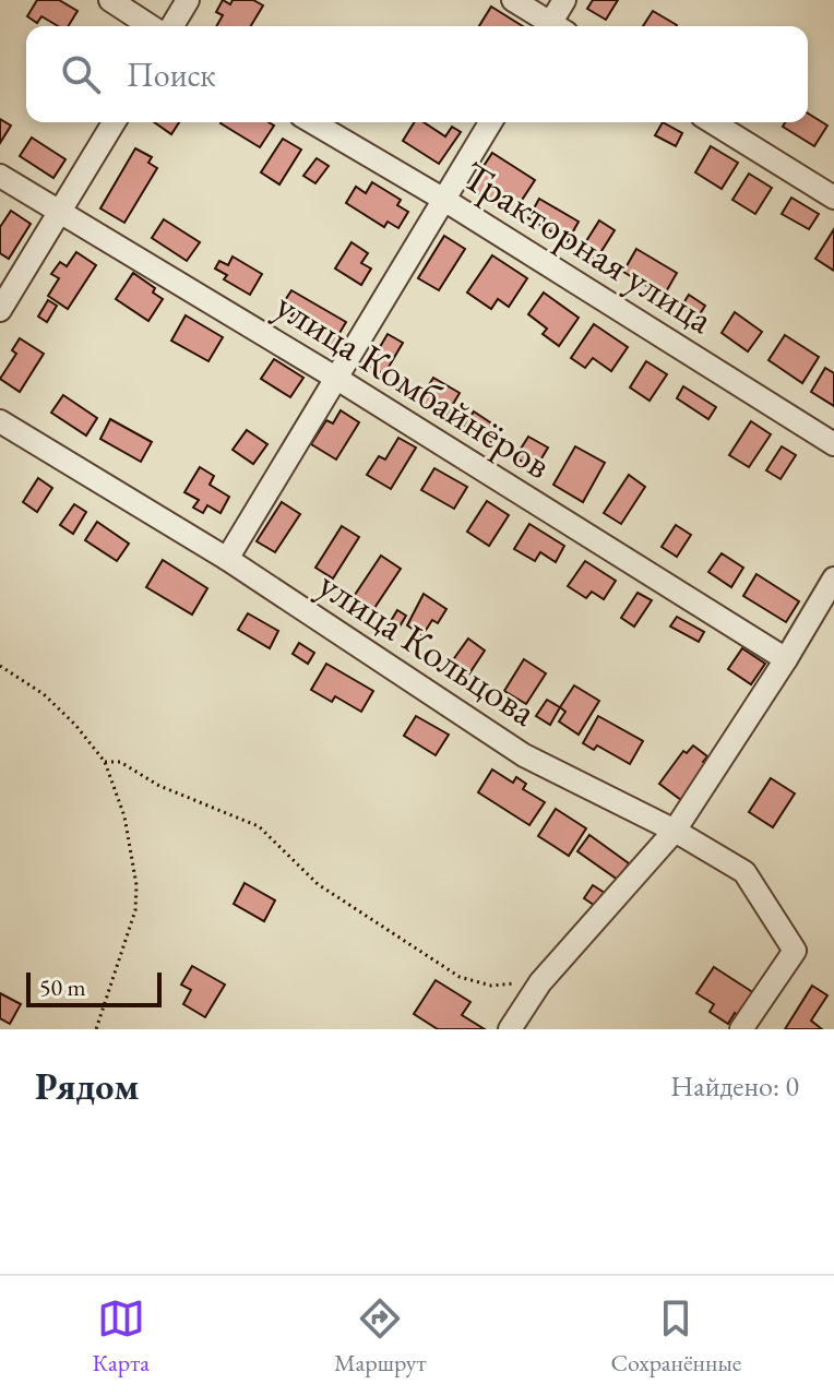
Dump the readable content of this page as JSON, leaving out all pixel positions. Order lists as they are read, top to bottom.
{
  "streets": {
    "street": ["Тракторная улица", "улица Комбайнёров", "улица Кольцова"]
  },
  "scale_bar": "50 m",
  "page": {
    "search": "Поиск",
    "scale": "50 m",
    "heading": ["Рядом", "Найдено: 0"],
    "nav": ["Карта", "Маршрут", "Сохранённые"]
  }
}
